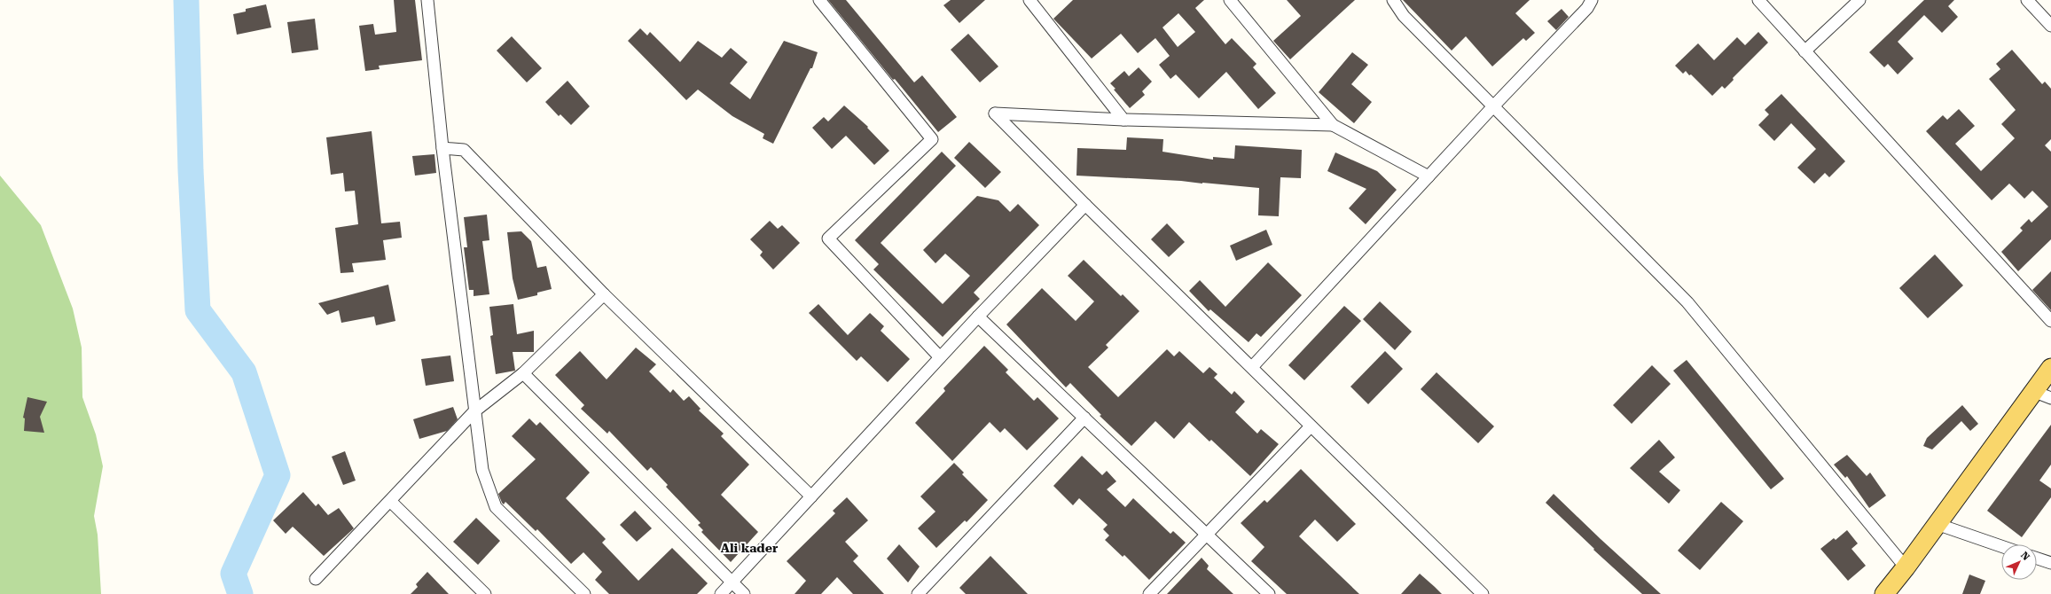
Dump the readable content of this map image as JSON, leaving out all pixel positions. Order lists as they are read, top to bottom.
{
  "districts": ["Ali kader"],
  "north": "top right"
}
